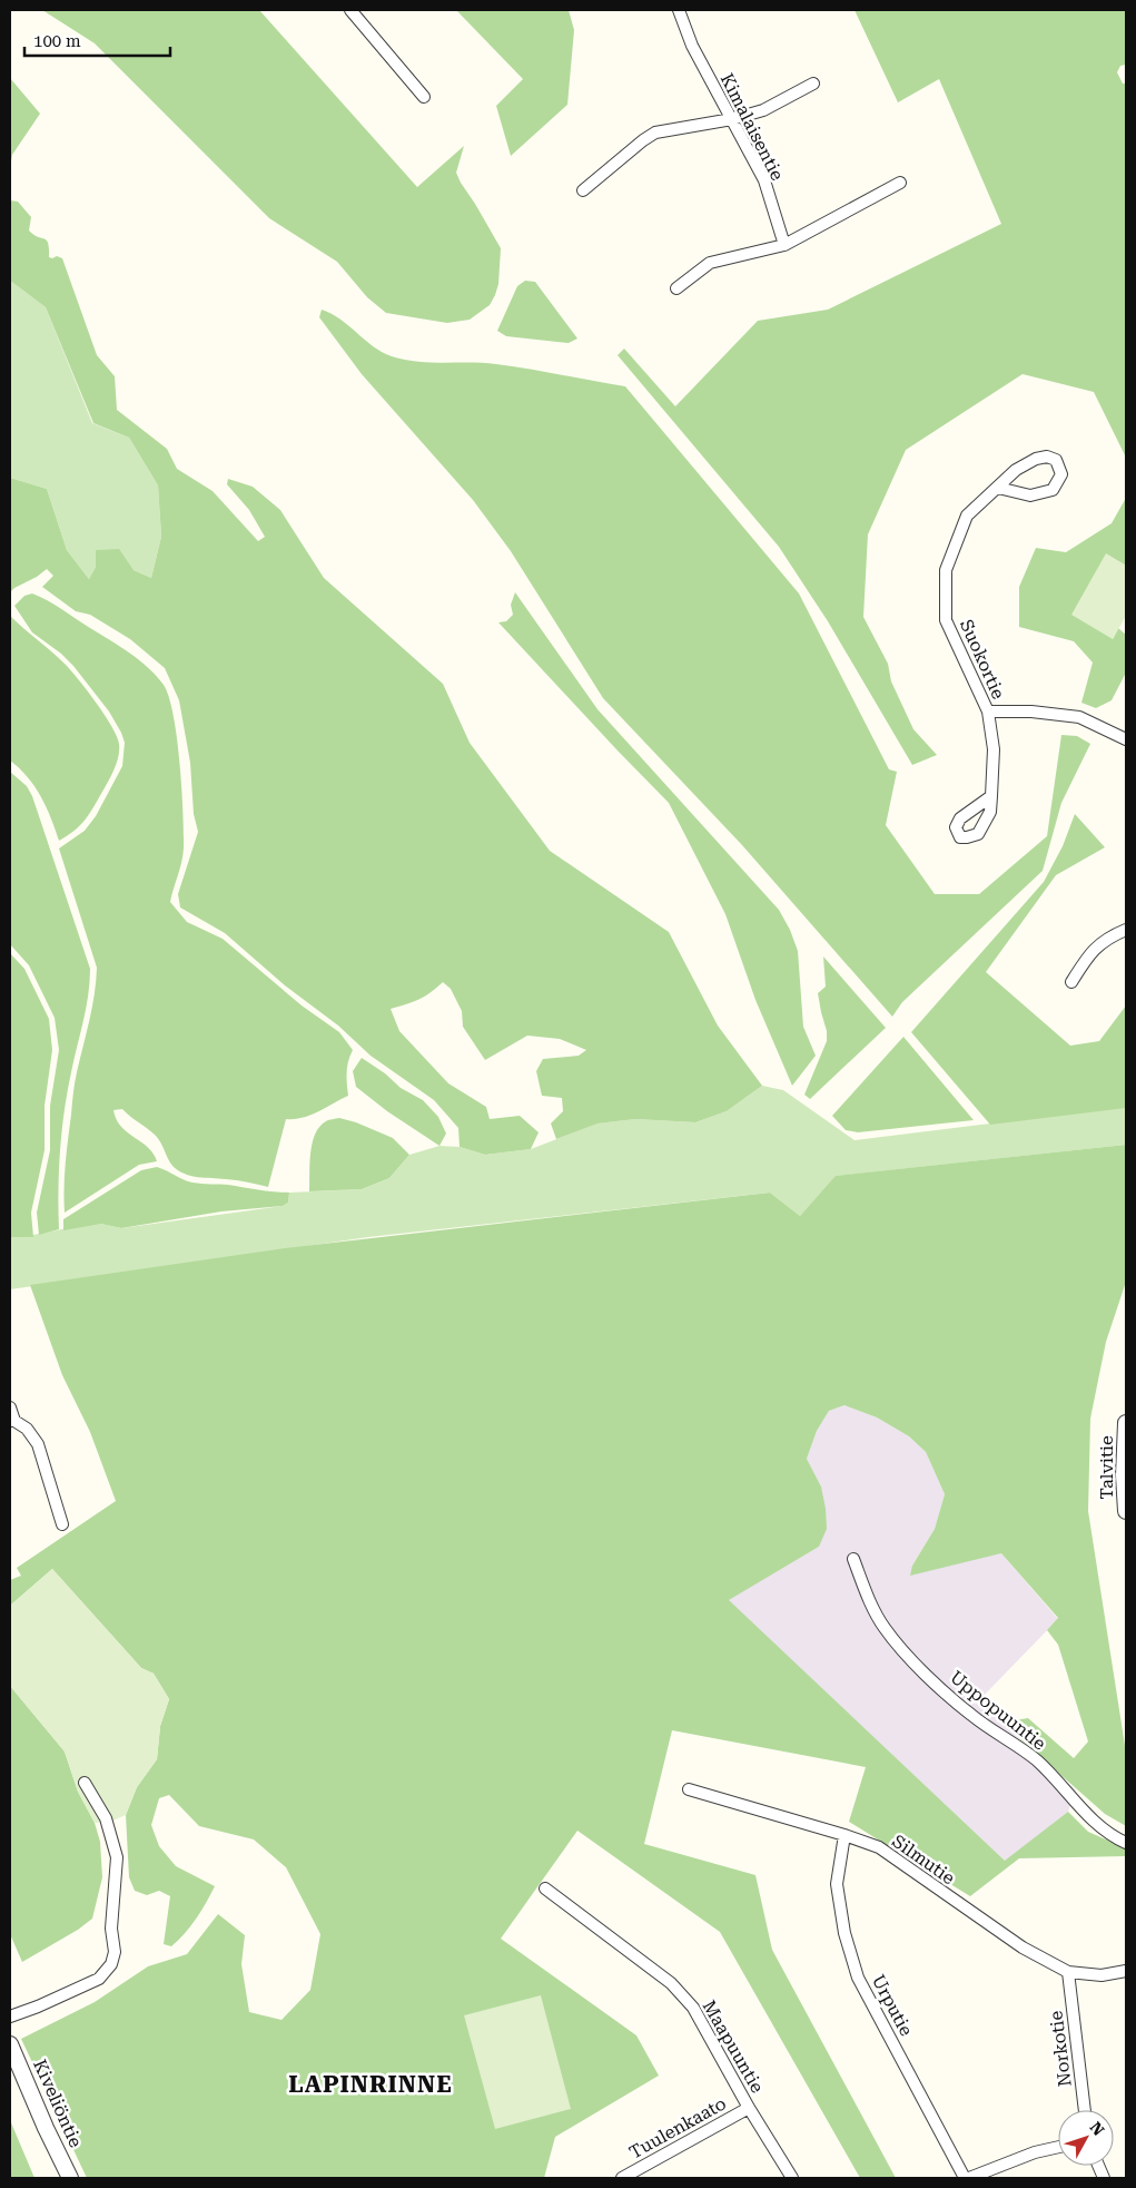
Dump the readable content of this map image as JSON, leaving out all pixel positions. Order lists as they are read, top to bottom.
{
  "streets": {
    "street": [
      "Kimalaisentie",
      "Suokortie",
      "Talvitie",
      "Uppopuuntie",
      "Silmutie",
      "Urputie",
      "Maapuuntie",
      "Norkotie",
      "Kiveliöntie",
      "Tuulenkaato"
    ]
  },
  "crossings": [
    ["Silmutie", "Urputie"],
    ["Silmutie", "Norkotie"],
    ["Maapuuntie", "Tuulenkaato"]
  ],
  "districts": ["LAPINRINNE"],
  "scale_bar": "100 m",
  "north": "top right"
}
